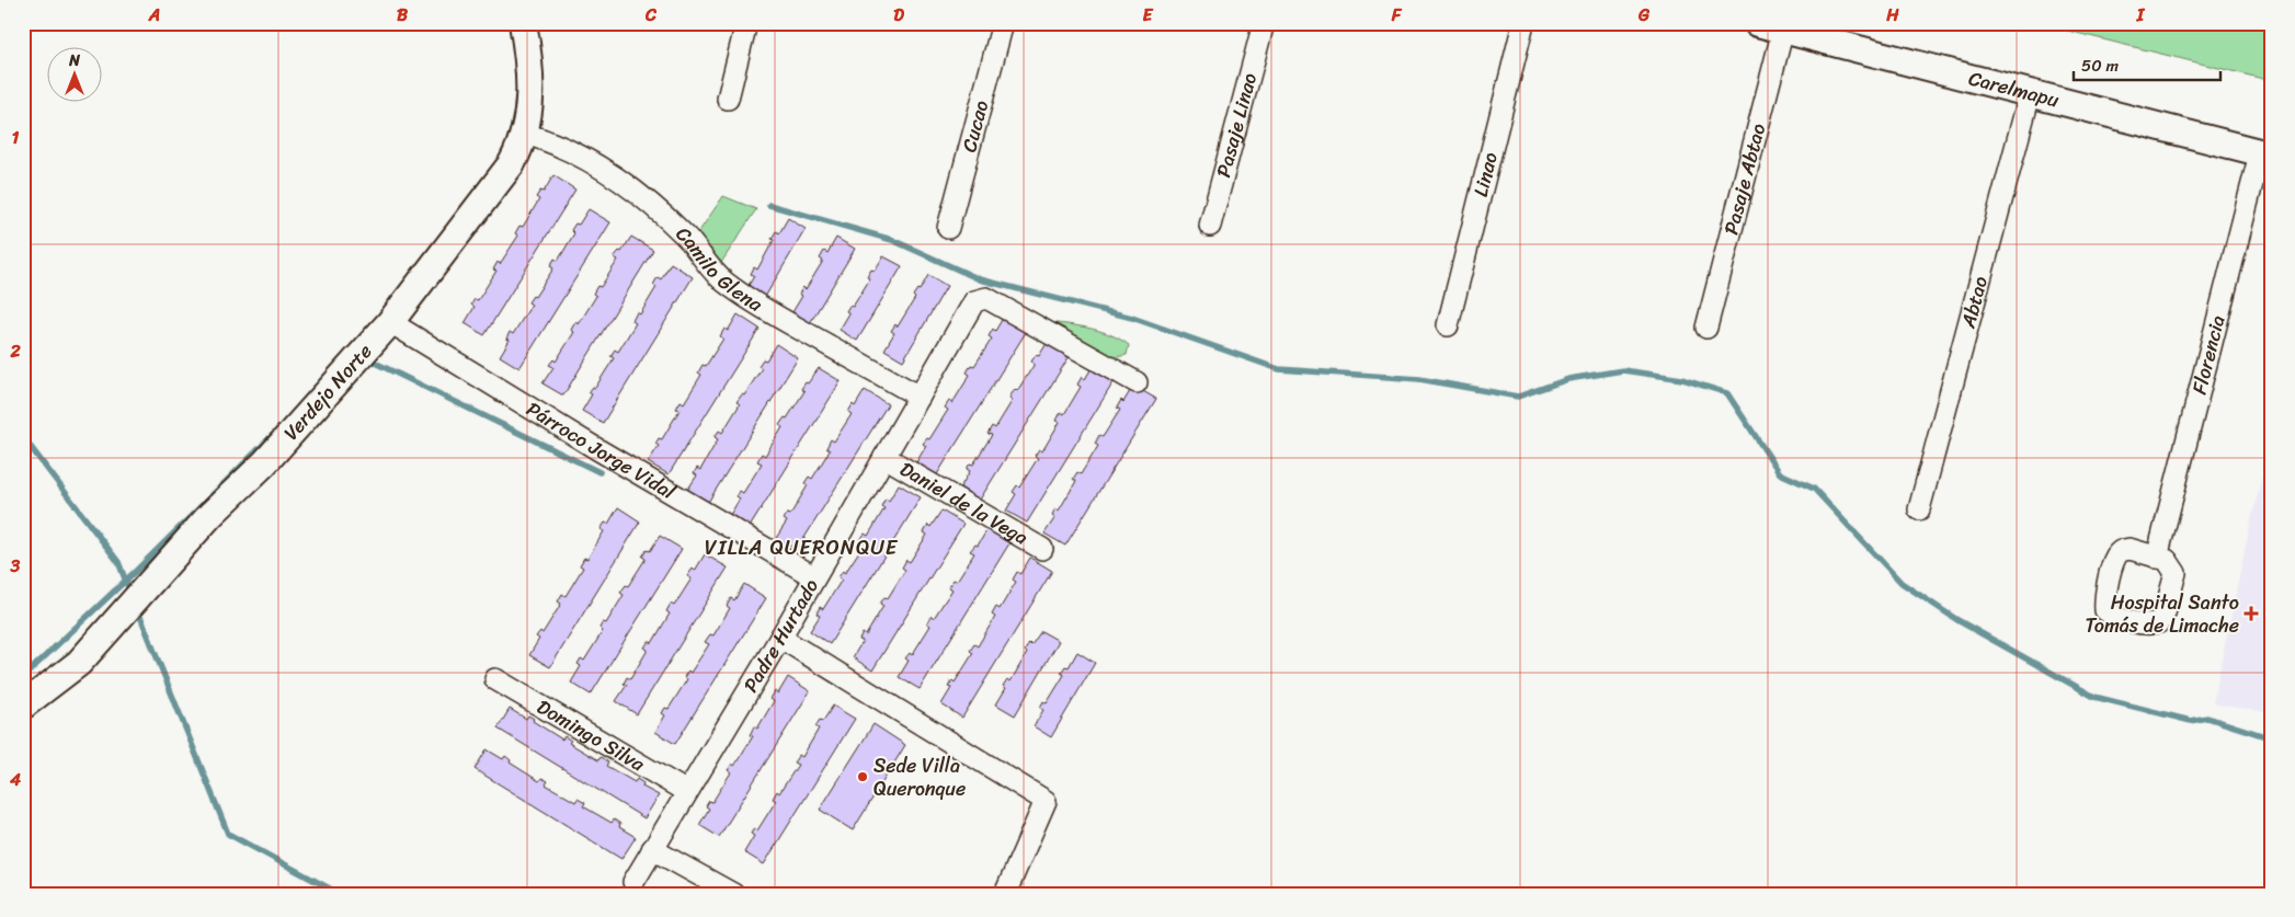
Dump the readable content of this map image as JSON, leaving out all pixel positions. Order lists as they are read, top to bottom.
{
  "streets": {
    "street": [
      "Carelmapu",
      "Pasaje Linao",
      "Cucao",
      "Linao",
      "Pasaje Abtao",
      "Camilo Glena",
      "Abtao",
      "Florencia",
      "Verdejo Norte",
      "Párroco Jorge Vidal",
      "Daniel de la Vega",
      "Padre Hurtado",
      "Domingo Silva"
    ]
  },
  "crossings": [
    ["Carelmapu", "Pasaje Abtao"],
    ["Carelmapu", "Abtao"],
    ["Carelmapu", "Florencia"],
    ["Camilo Glena", "Verdejo Norte"],
    ["Camilo Glena", "Padre Hurtado"],
    ["Verdejo Norte", "Párroco Jorge Vidal"],
    ["Párroco Jorge Vidal", "Padre Hurtado"],
    ["Daniel de la Vega", "Padre Hurtado"],
    ["Padre Hurtado", "Domingo Silva"]
  ],
  "districts": ["VILLA QUERONQUE"],
  "places": {
    "health": ["Hospital Santo Tomás de Limache"],
    "other": ["Sede Villa Queronque"]
  },
  "scale_bar": "50 m",
  "north": "top",
  "grid": {
    "columns": [
      "A",
      "B",
      "C",
      "D",
      "E",
      "F",
      "G",
      "H",
      "I"
    ],
    "rows": [
      "1",
      "2",
      "3",
      "4"
    ]
  }
}
